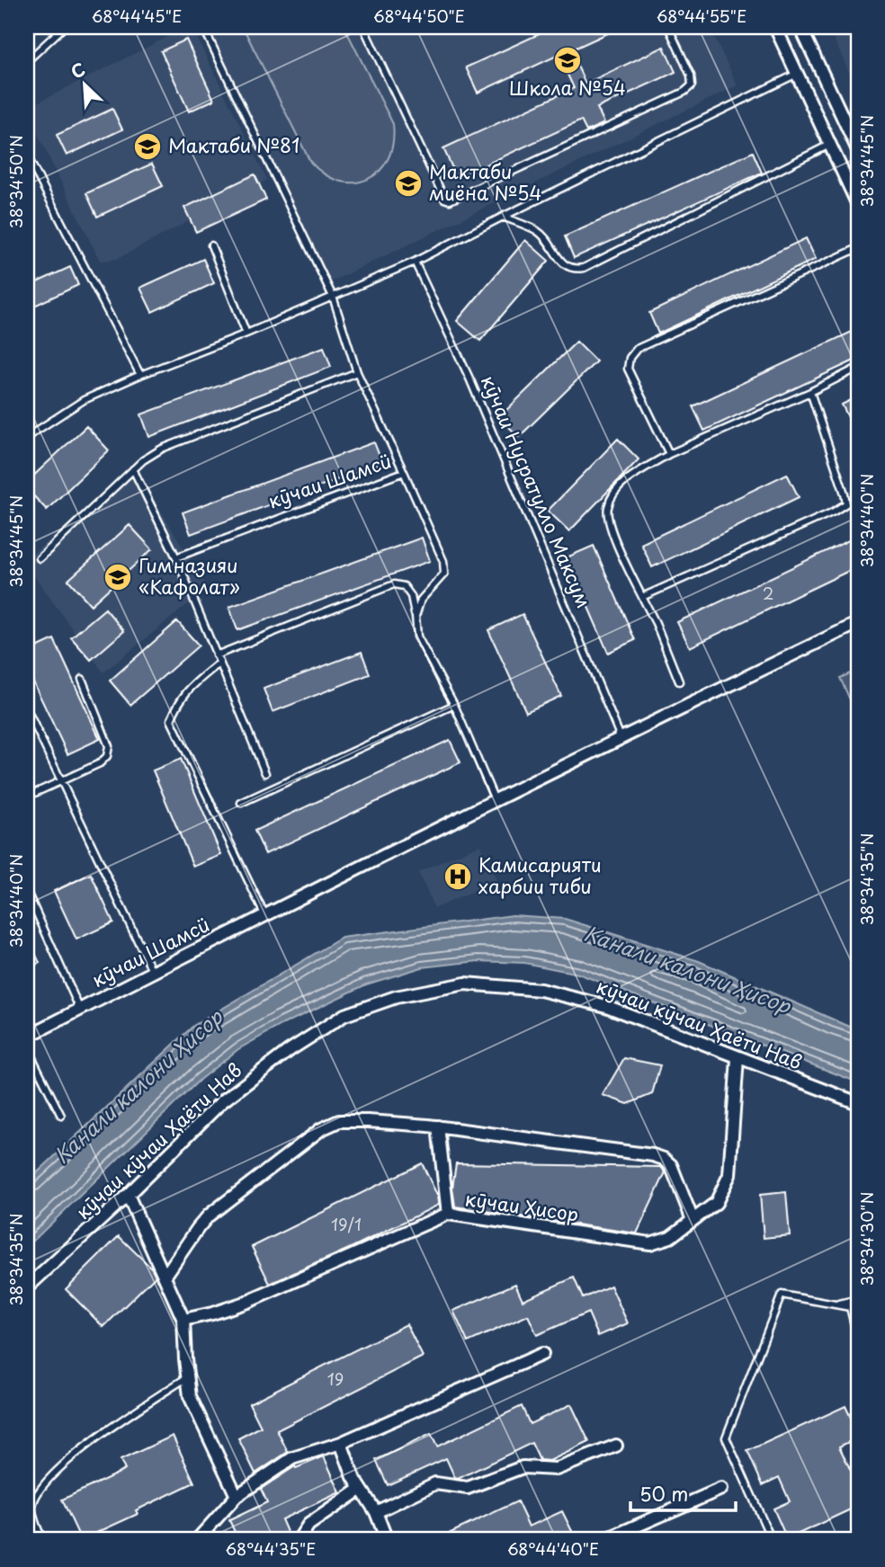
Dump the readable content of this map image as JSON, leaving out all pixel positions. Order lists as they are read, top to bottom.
{
  "streets": {
    "street": ["кӯчаи Шамсӣ", "кӯчаи кӯчаи Ҳаёти Нав", "кӯчаи Ҳисор"],
    "lane": ["кӯчаи Нусратулло Максум"]
  },
  "crossings": [
    ["кӯчаи Шамсӣ", "кӯчаи Нусратулло Максум"],
    ["кӯчаи кӯчаи Ҳаёти Нав", "кӯчаи Ҳисор"]
  ],
  "water": ["Канали калони Ҳисор"],
  "places": {
    "school or university": [
      "Школа №54",
      "Мактаби №81",
      "Мактаби миёна №54",
      "Гимназияи «Кафолат»"
    ],
    "hospital": ["Камисарияти харбии тиби"]
  },
  "house_numbers": ["2", "19/1", "19"],
  "scale_bar": "50 m",
  "north": "top left",
  "coordinates": [
    "68°44'45\"E",
    "68°44'50\"E",
    "68°44'55\"E",
    "38°34'45\"N",
    "38°34'50\"N",
    "38°34'40\"N",
    "38°34'35\"N",
    "38°34'30\"N",
    "68°44'35\"E",
    "68°44'40\"E"
  ]
}
